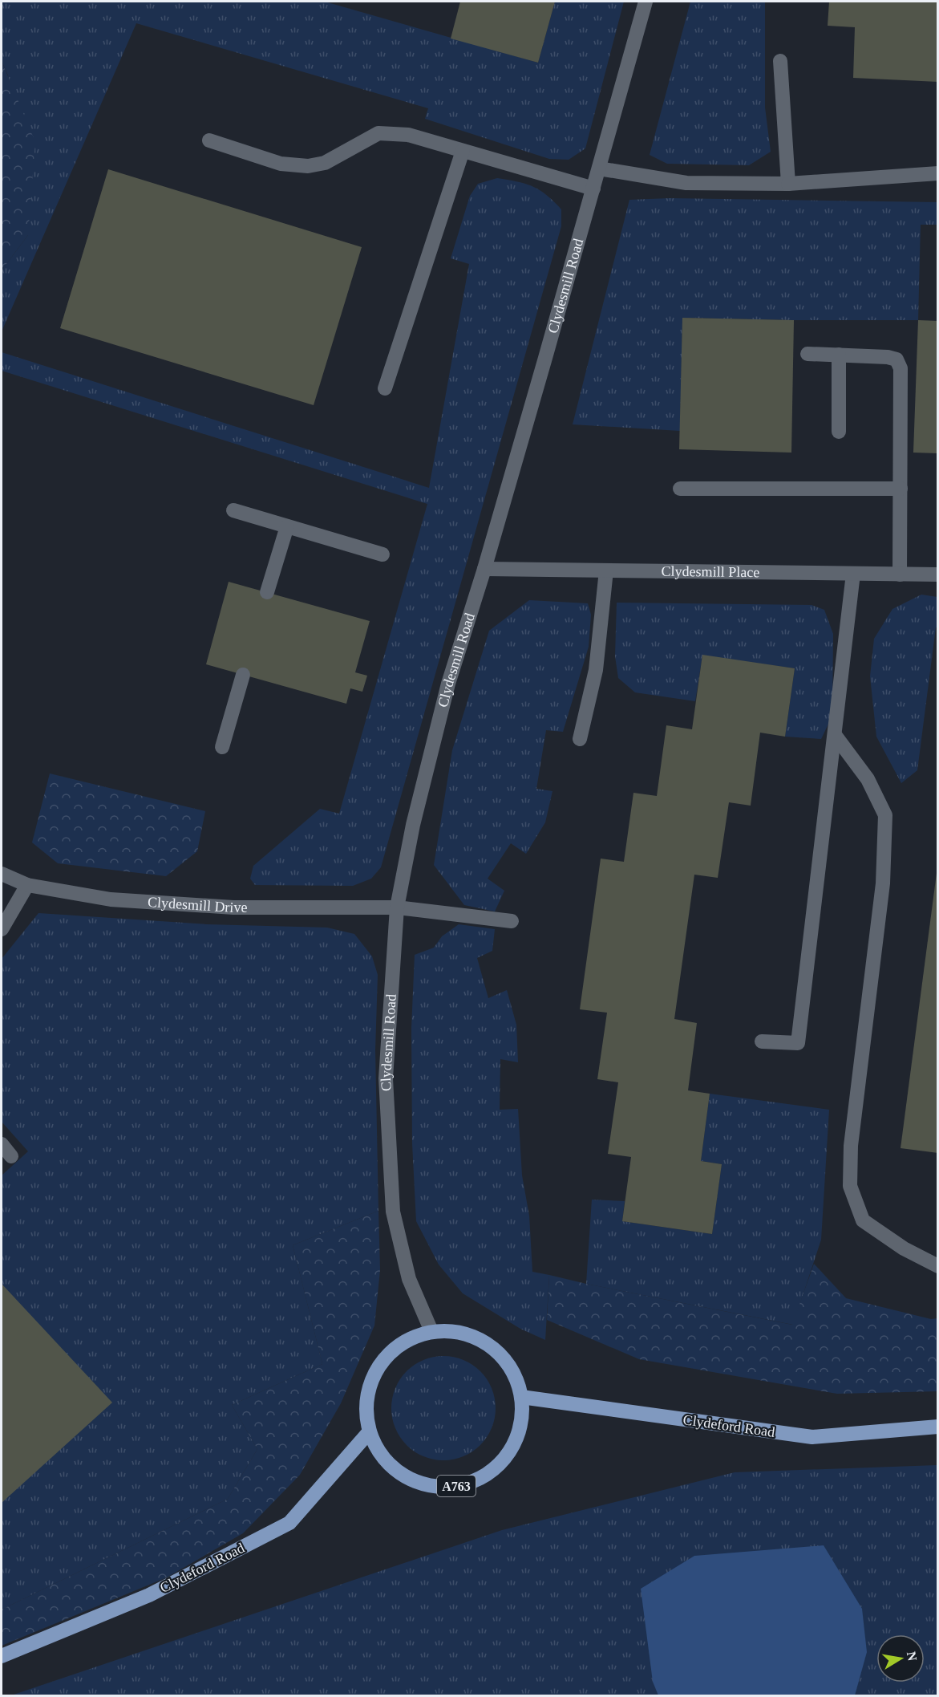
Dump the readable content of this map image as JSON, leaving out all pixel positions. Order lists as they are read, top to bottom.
{
  "streets": {
    "main road": ["Clydeford Road", "A763"],
    "street": ["Clydesmill Road", "Clydesmill Place", "Clydesmill Drive"]
  },
  "crossings": [
    ["Clydesmill Road", "Clydesmill Place"],
    ["Clydesmill Road", "Clydesmill Drive"],
    ["Clydesmill Road", "Clydeford Road"],
    ["Clydesmill Road", "A763"],
    ["Clydeford Road", "A763"]
  ],
  "north": "right"
}
